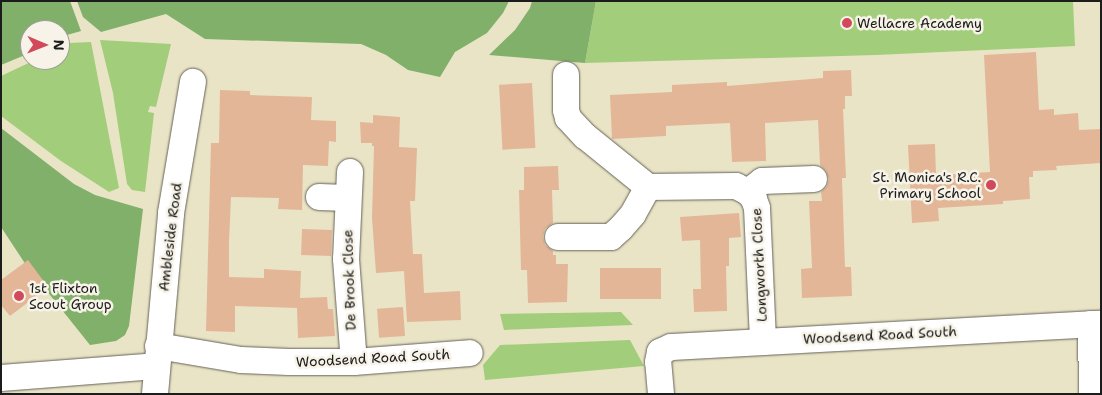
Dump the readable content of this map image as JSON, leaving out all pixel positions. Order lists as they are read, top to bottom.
{
  "streets": {
    "street": [
      "Ambleside Road",
      "Longworth Close",
      "De Brook Close",
      "Woodsend Road South"
    ]
  },
  "crossings": [
    ["Ambleside Road", "Woodsend Road South"],
    ["Longworth Close", "Woodsend Road South"],
    ["De Brook Close", "Woodsend Road South"]
  ],
  "places": ["Wellacre Academy", "St. Monica's R.C. Primary School", "1st Flixton Scout Group"],
  "north": "right"
}
